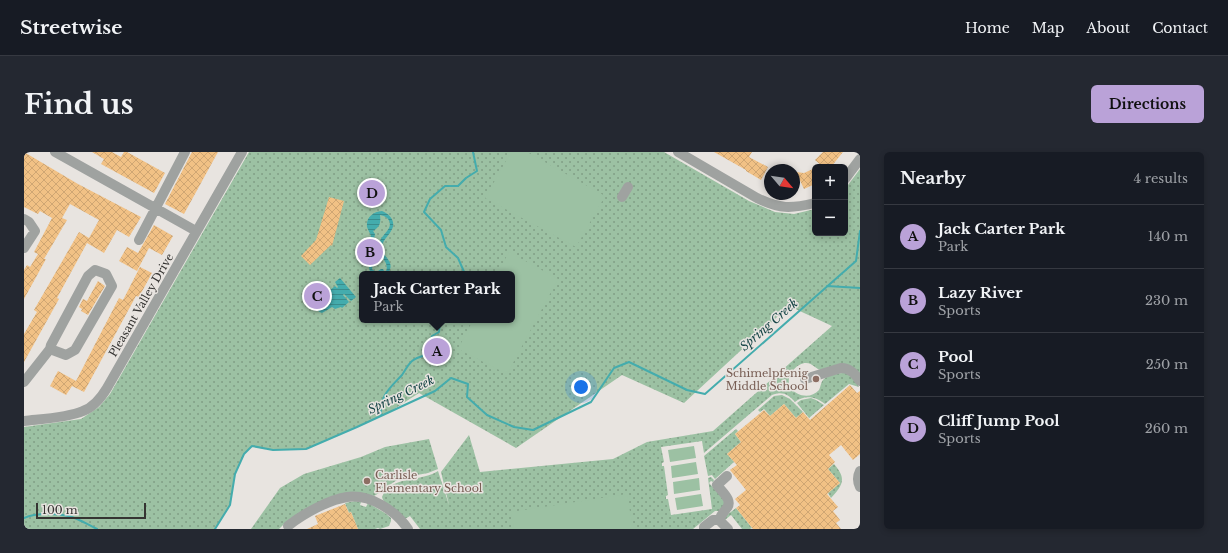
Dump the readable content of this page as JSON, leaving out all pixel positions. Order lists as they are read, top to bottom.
{
  "streets": {
    "street": ["Pleasant Valley Drive"]
  },
  "water": ["Spring Creek"],
  "places": ["Schimelpfenig Middle School", "Carlisle Elementary School"],
  "scale_bar": "100 m",
  "north": "bottom right",
  "page": {
    "header": "Streetwise",
    "nav": [
      "Home",
      "Map",
      "About",
      "Contact"
    ],
    "buttons": "Directions",
    "title": "Find us",
    "heading": ["Nearby", "4 results"],
    "map_buttons": ["+", "−"],
    "pins": [
      "D",
      "B",
      "C",
      "A"
    ],
    "list": [
      {
        "mark": "A",
        "name": "Jack Carter Park",
        "note": "Park",
        "value": "140 m"
      },
      {
        "mark": "B",
        "name": "Lazy River",
        "note": "Sports",
        "value": "230 m"
      },
      {
        "mark": "C",
        "name": "Pool",
        "note": "Sports",
        "value": "250 m"
      },
      {
        "mark": "D",
        "name": "Cliff Jump Pool",
        "note": "Sports",
        "value": "260 m"
      }
    ],
    "popup": ["Jack Carter Park", "Park"],
    "scale": "100 m"
  }
}
